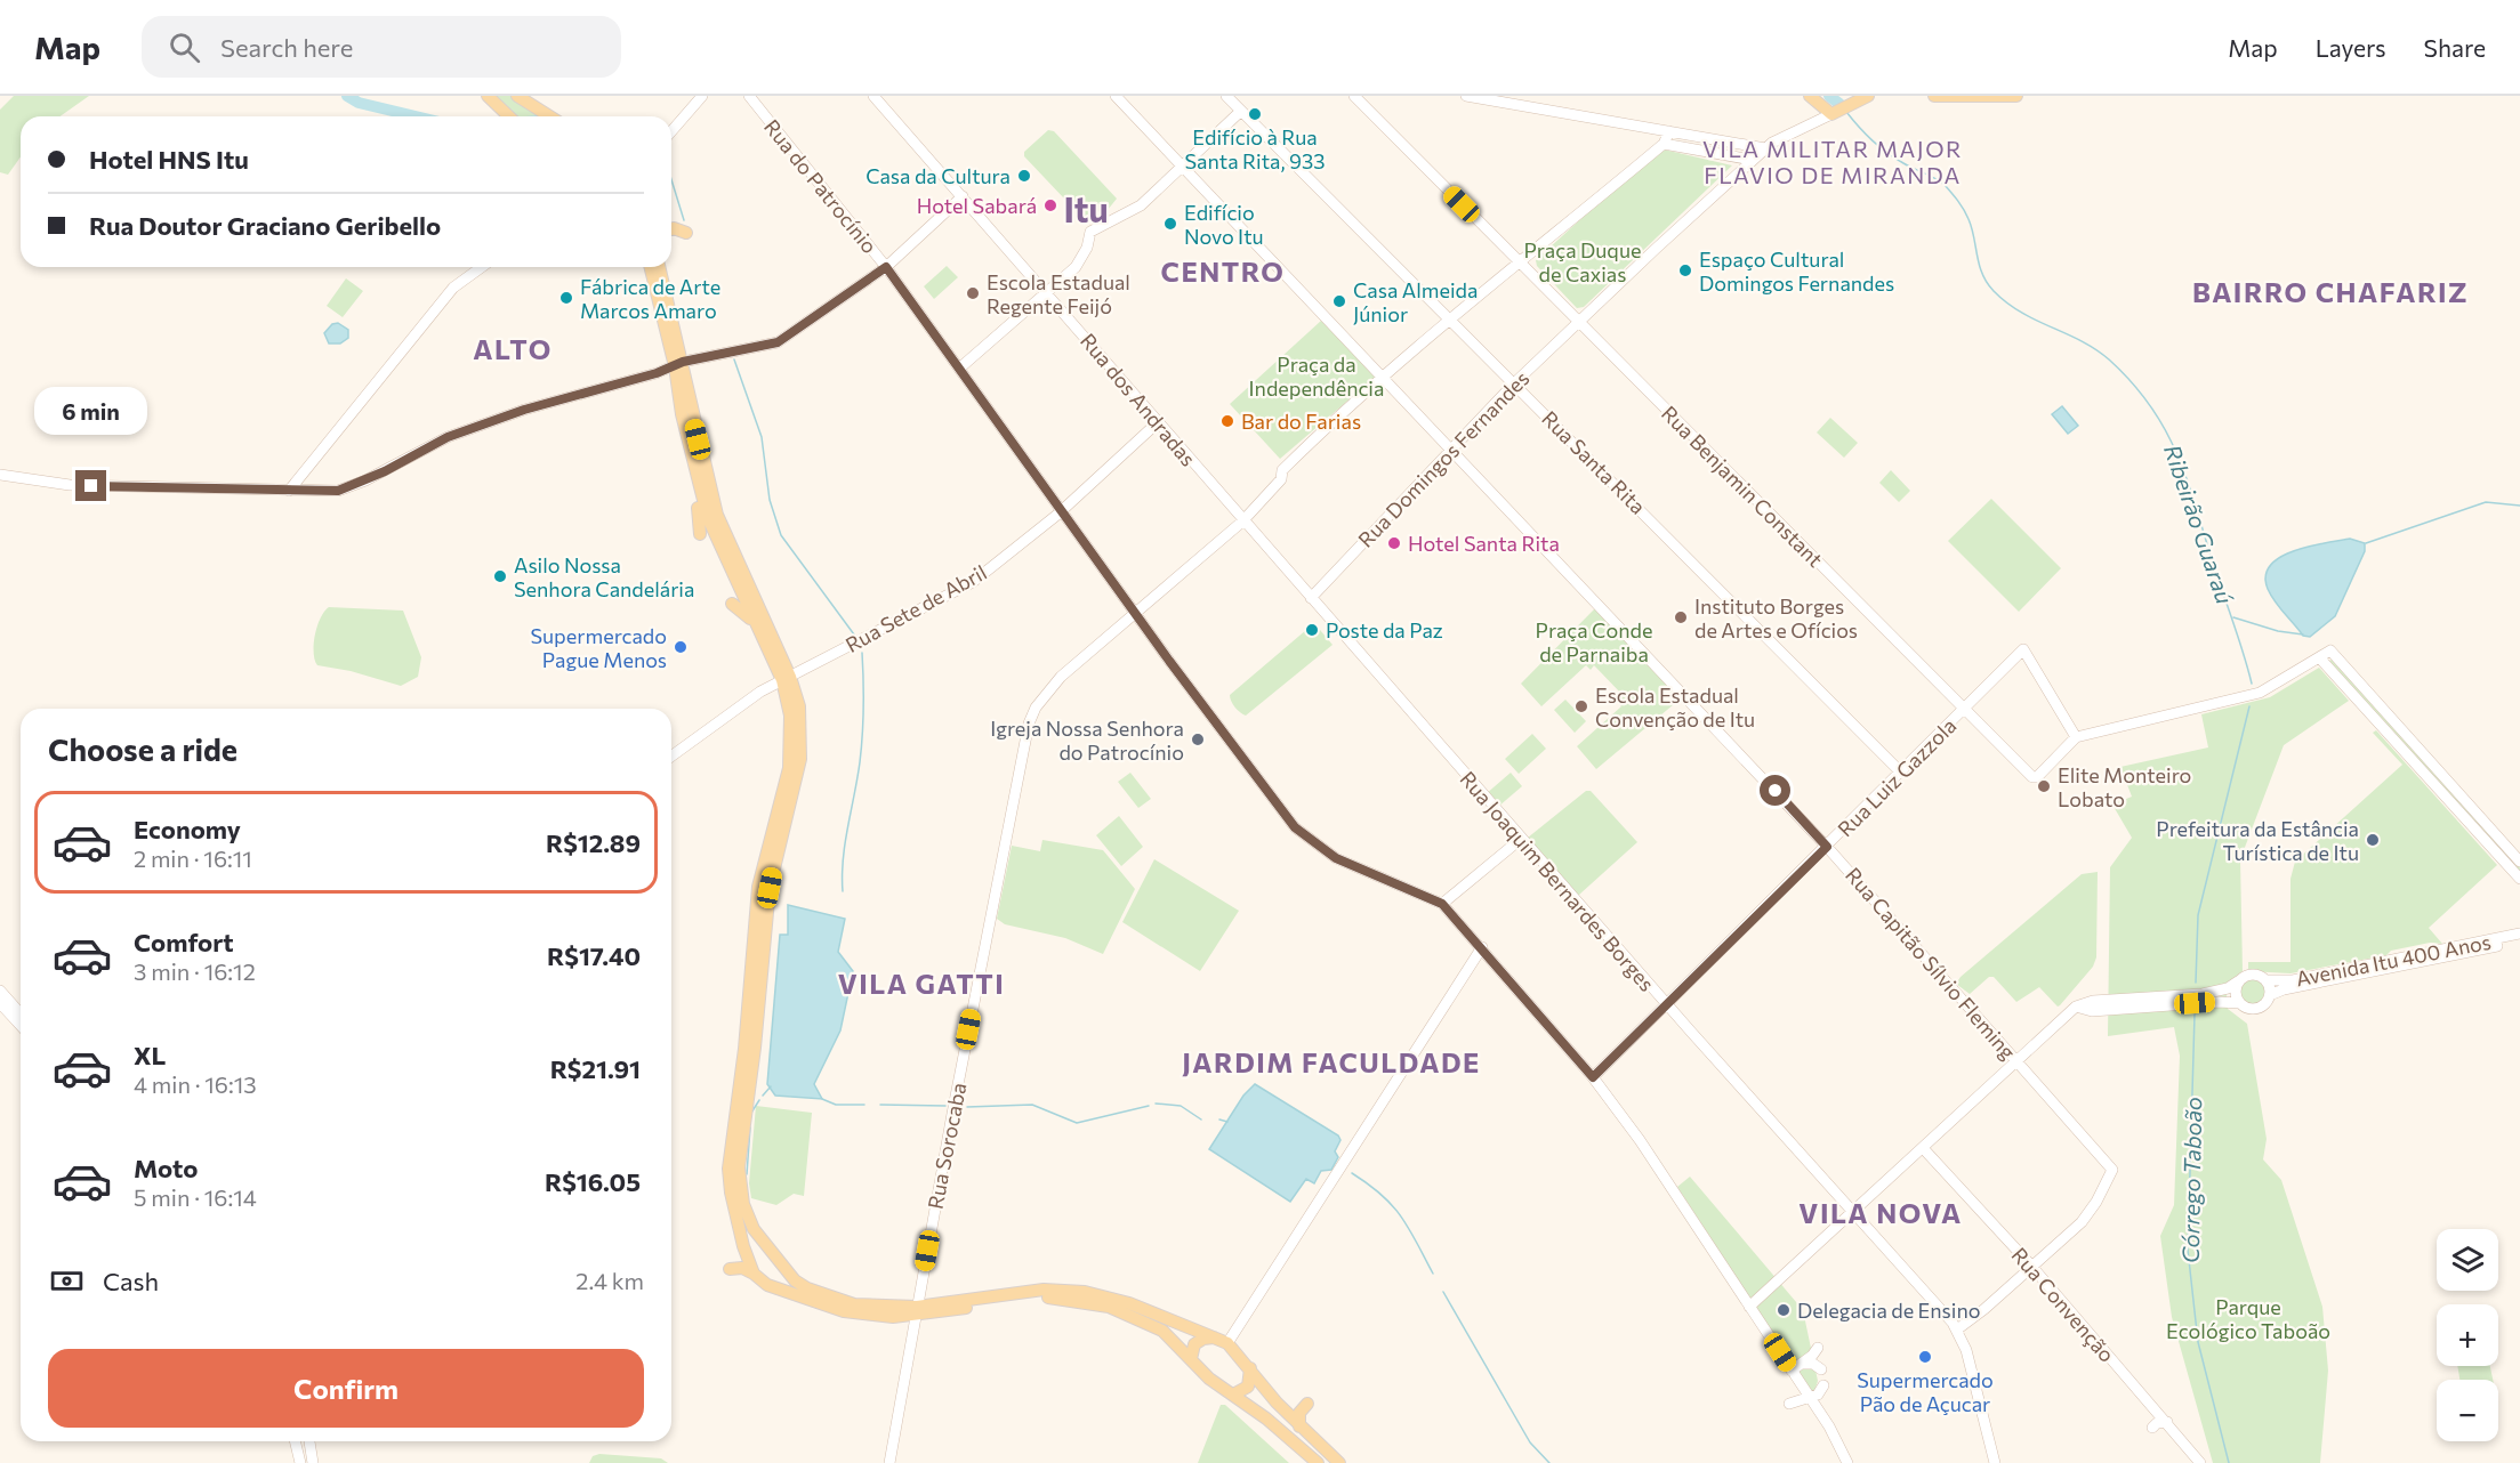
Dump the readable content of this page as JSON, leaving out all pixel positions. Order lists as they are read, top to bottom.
{
  "streets": {
    "street": [
      "Rua do Patrocínio",
      "Rua dos Andradas",
      "Rua Domingos Fernandes",
      "Rua Santa Rita",
      "Rua Benjamin Constant",
      "Rua Sete de Abril",
      "Rua Luiz Gazzola",
      "Rua Joaquim Bernardes Borges",
      "Avenida Itu 400 Anos",
      "Rua Capitão Sílvio Fleming",
      "Rua Sorocaba",
      "Rua Convenção"
    ]
  },
  "crossings": [
    ["Rua do Patrocínio", "Rua Sete de Abril"],
    ["Rua do Patrocínio", "Rua Sorocaba"],
    ["Rua dos Andradas", "Rua Domingos Fernandes"],
    ["Rua dos Andradas", "Rua Sete de Abril"],
    ["Rua dos Andradas", "Rua Joaquim Bernardes Borges"],
    ["Rua dos Andradas", "Rua Sorocaba"],
    ["Rua Domingos Fernandes", "Rua Santa Rita"],
    ["Rua Domingos Fernandes", "Rua Benjamin Constant"],
    ["Rua Domingos Fernandes", "Rua Capitão Sílvio Fleming"],
    ["Rua Santa Rita", "Rua Luiz Gazzola"],
    ["Rua Benjamin Constant", "Rua Luiz Gazzola"],
    ["Rua Luiz Gazzola", "Rua Joaquim Bernardes Borges"],
    ["Rua Luiz Gazzola", "Rua Capitão Sílvio Fleming"],
    ["Rua Capitão Sílvio Fleming", "Rua Convenção"]
  ],
  "districts": [
    "VILA MILITAR MAJOR FLAVIO DE MIRANDA",
    "Itu",
    "CENTRO",
    "BAIRRO CHAFARIZ",
    "ALTO",
    "VILA GATTI",
    "JARDIM FACULDADE",
    "VILA NOVA"
  ],
  "water": ["Ribeirão Guaraú", "Córrego Taboão"],
  "parks": [
    "Praça Duque de Caxias",
    "Praça da Independência",
    "Praça Conde de Parnaiba",
    "Parque Ecológico Taboão"
  ],
  "places": [
    "Edifício à Rua Santa Rita, 933",
    "Casa da Cultura",
    "Hotel Sabará",
    "Edifício Novo Itu",
    "Espaço Cultural Domingos Fernandes",
    "Escola Estadual Regente Feijó",
    "Fábrica de Arte Marcos Amaro",
    "Casa Almeida Júnior",
    "Bar do Farias",
    "Hotel Santa Rita",
    "Asilo Nossa Senhora Candelária",
    "Instituto Borges de Artes e Ofícios",
    "Poste da Paz",
    "Supermercado Pague Menos",
    "Escola Estadual Convenção de Itu",
    "Igreja Nossa Senhora do Patrocínio",
    "Elite Monteiro Lobato",
    "Prefeitura da Estância Turística de Itu",
    "Delegacia de Ensino",
    "Supermercado Pão de Açucar"
  ],
  "page": {
    "header": "Map",
    "search": "Search here",
    "nav": ["Map", "Layers", "Share"],
    "banner": ["Hotel HNS Itu", "Rua Doutor Graciano Geribello"],
    "bubble": "6 min",
    "heading": "Choose a ride",
    "list": [
      {
        "name": "Economy",
        "note": "2 min · 16:11",
        "value": "R$12.89"
      },
      {
        "name": "Comfort",
        "note": "3 min · 16:12",
        "value": "R$17.40"
      },
      {
        "name": "XL",
        "note": "4 min · 16:13",
        "value": "R$21.91"
      },
      {
        "name": "Moto",
        "note": "5 min · 16:14",
        "value": "R$16.05"
      }
    ],
    "map_buttons": ["+", "−"],
    "pay": ["Cash", "2.4 km"],
    "buttons": "Confirm"
  }
}
